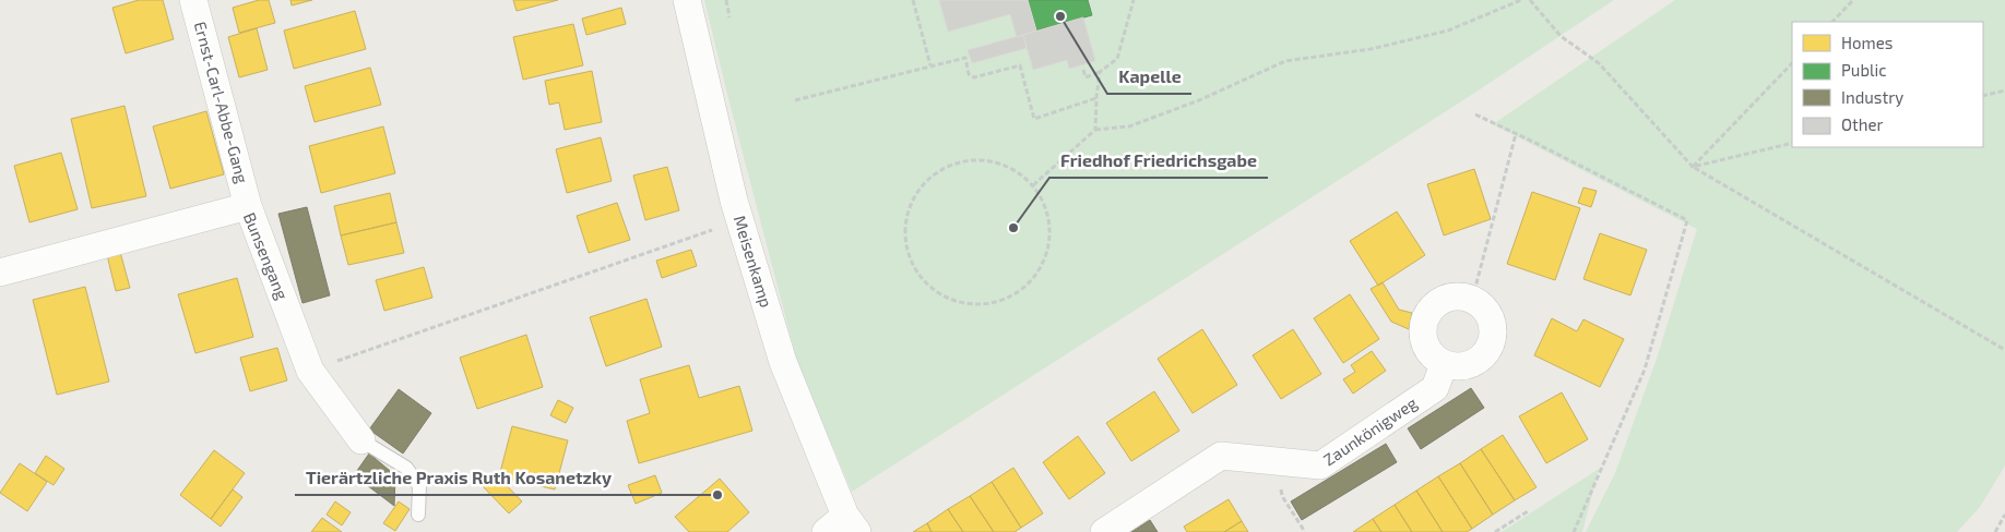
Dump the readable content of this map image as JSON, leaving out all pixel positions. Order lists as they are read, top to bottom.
{
  "streets": {
    "street": [
      "Ernst-Carl-Abbe-Gang",
      "Bunsengang",
      "Meisenkamp",
      "Zaunkönigweg"
    ]
  },
  "crossings": [
    ["Ernst-Carl-Abbe-Gang", "Bunsengang"]
  ],
  "places": ["Kapelle", "Friedhof Friedrichsgabe", "Tierärtzliche Praxis Ruth Kosanetzky"],
  "legend": [
    "Homes",
    "Public",
    "Industry",
    "Other"
  ]
}
